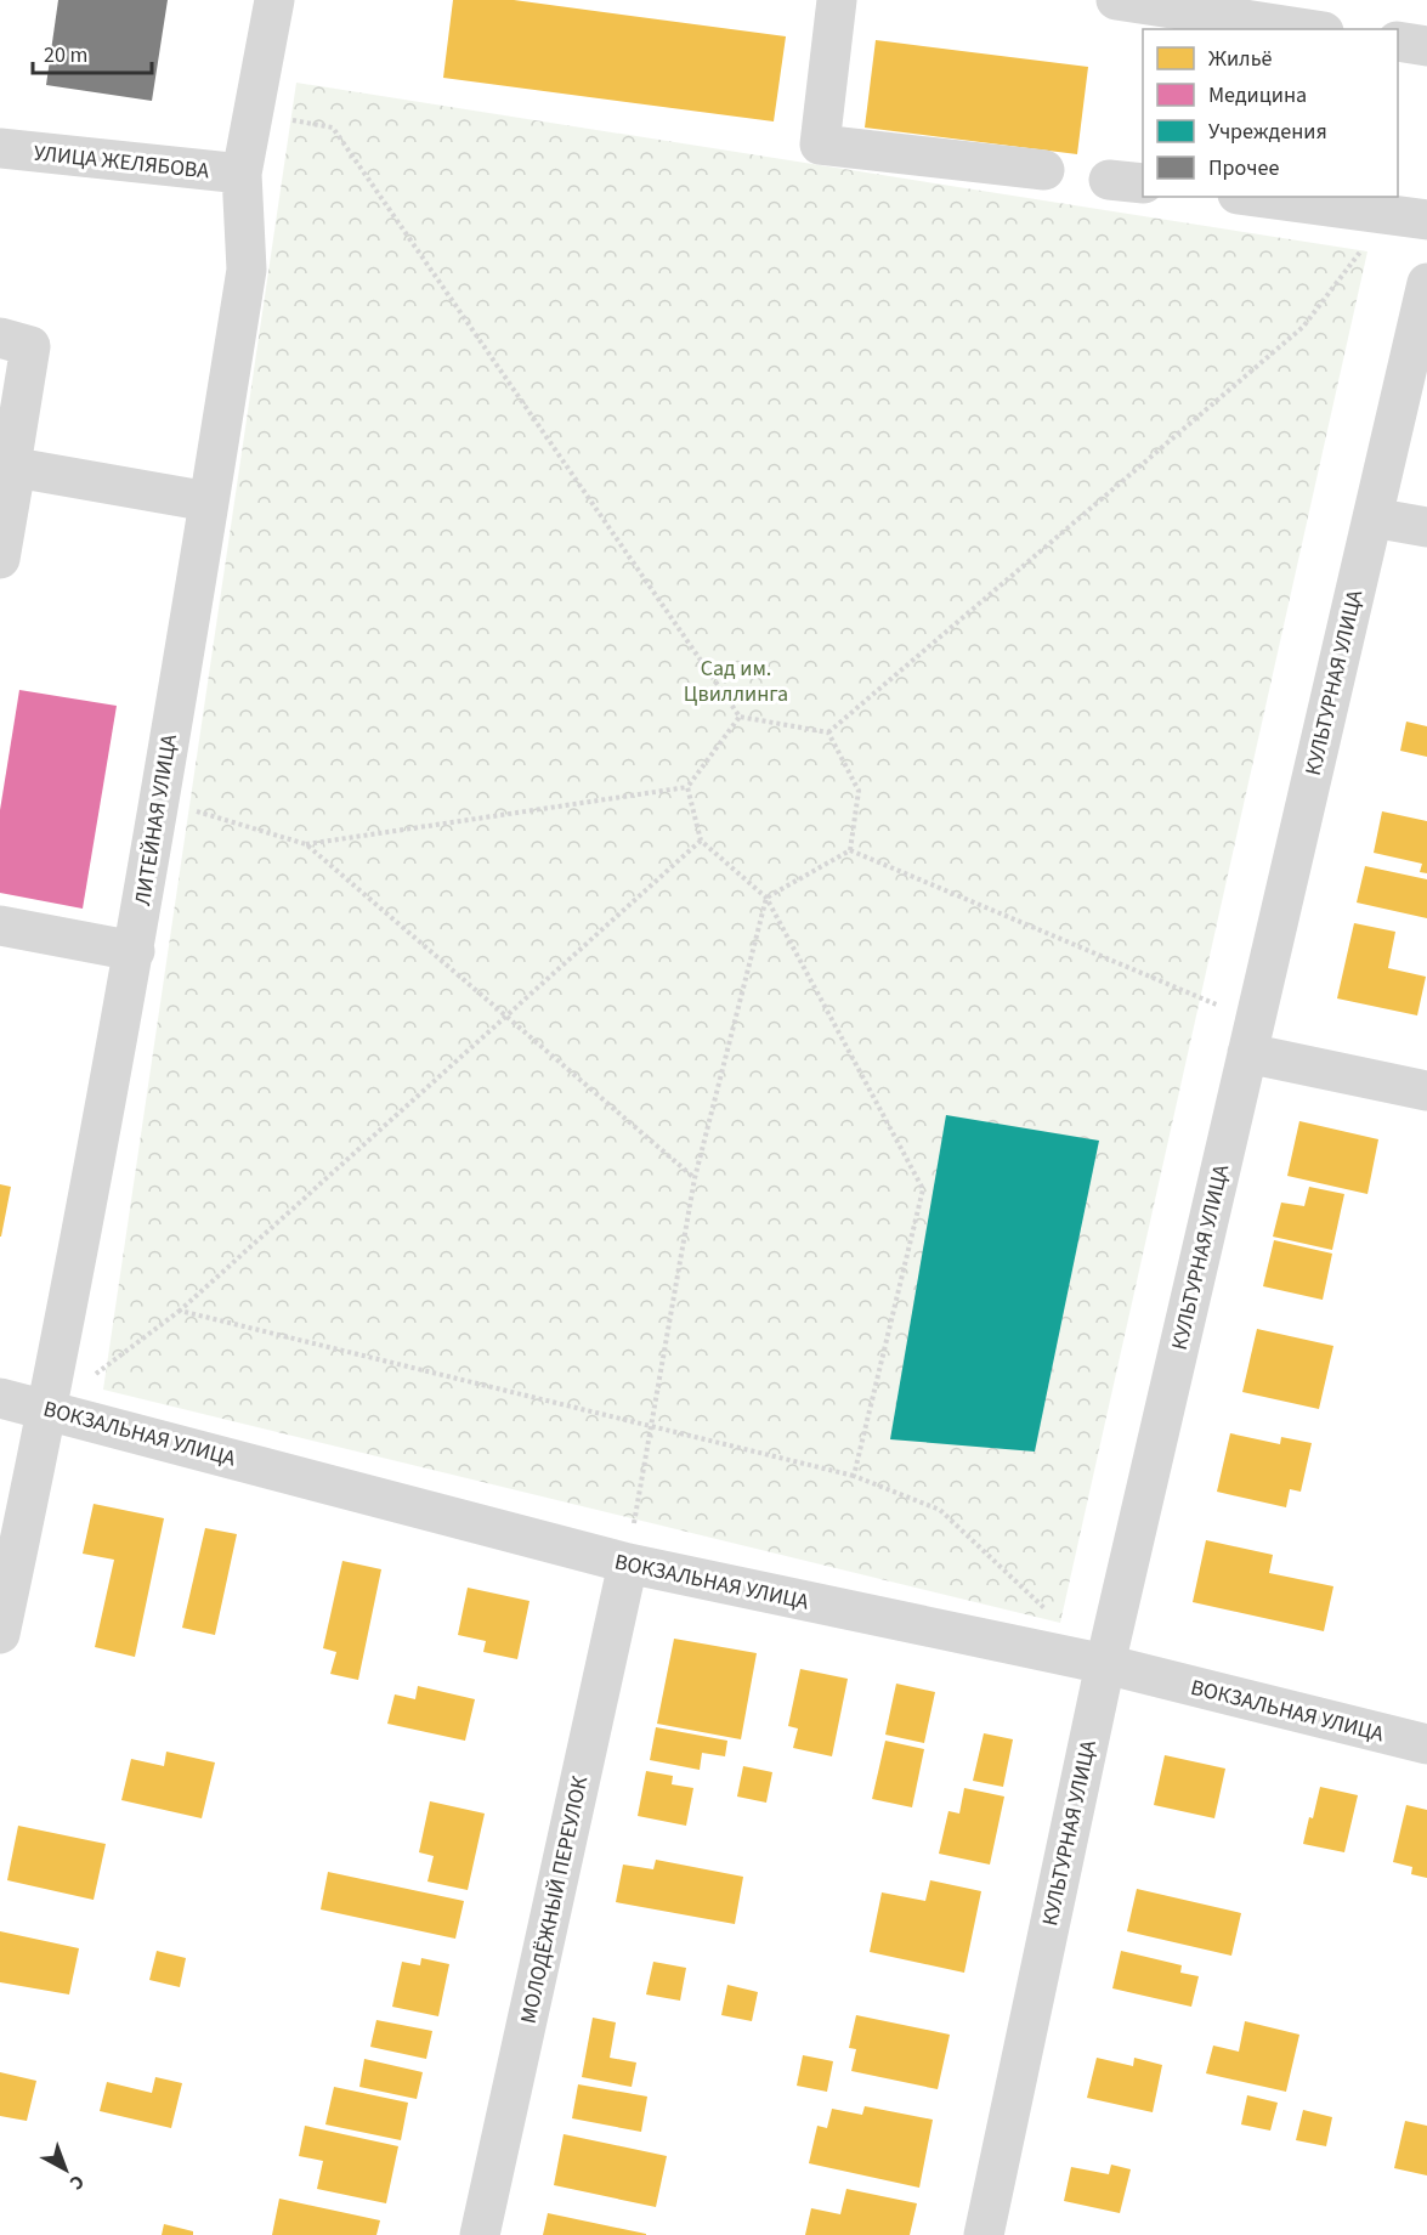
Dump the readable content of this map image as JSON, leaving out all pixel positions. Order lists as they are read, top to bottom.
{
  "streets": {
    "street": [
      "УЛИЦА ЖЕЛЯБОВА",
      "КУЛЬТУРНАЯ УЛИЦА",
      "ЛИТЕЙНАЯ УЛИЦА",
      "ВОКЗАЛЬНАЯ УЛИЦА",
      "МОЛОДЁЖНЫЙ ПЕРЕУЛОК"
    ]
  },
  "crossings": [
    ["УЛИЦА ЖЕЛЯБОВА", "ЛИТЕЙНАЯ УЛИЦА"],
    ["КУЛЬТУРНАЯ УЛИЦА", "ВОКЗАЛЬНАЯ УЛИЦА"],
    ["ЛИТЕЙНАЯ УЛИЦА", "ВОКЗАЛЬНАЯ УЛИЦА"],
    ["ВОКЗАЛЬНАЯ УЛИЦА", "МОЛОДЁЖНЫЙ ПЕРЕУЛОК"]
  ],
  "parks": ["Сад им. Цвиллинга"],
  "legend": [
    "Жильё",
    "Медицина",
    "Учреждения",
    "Прочее"
  ],
  "scale_bar": "20 m",
  "north": "bottom right"
}
